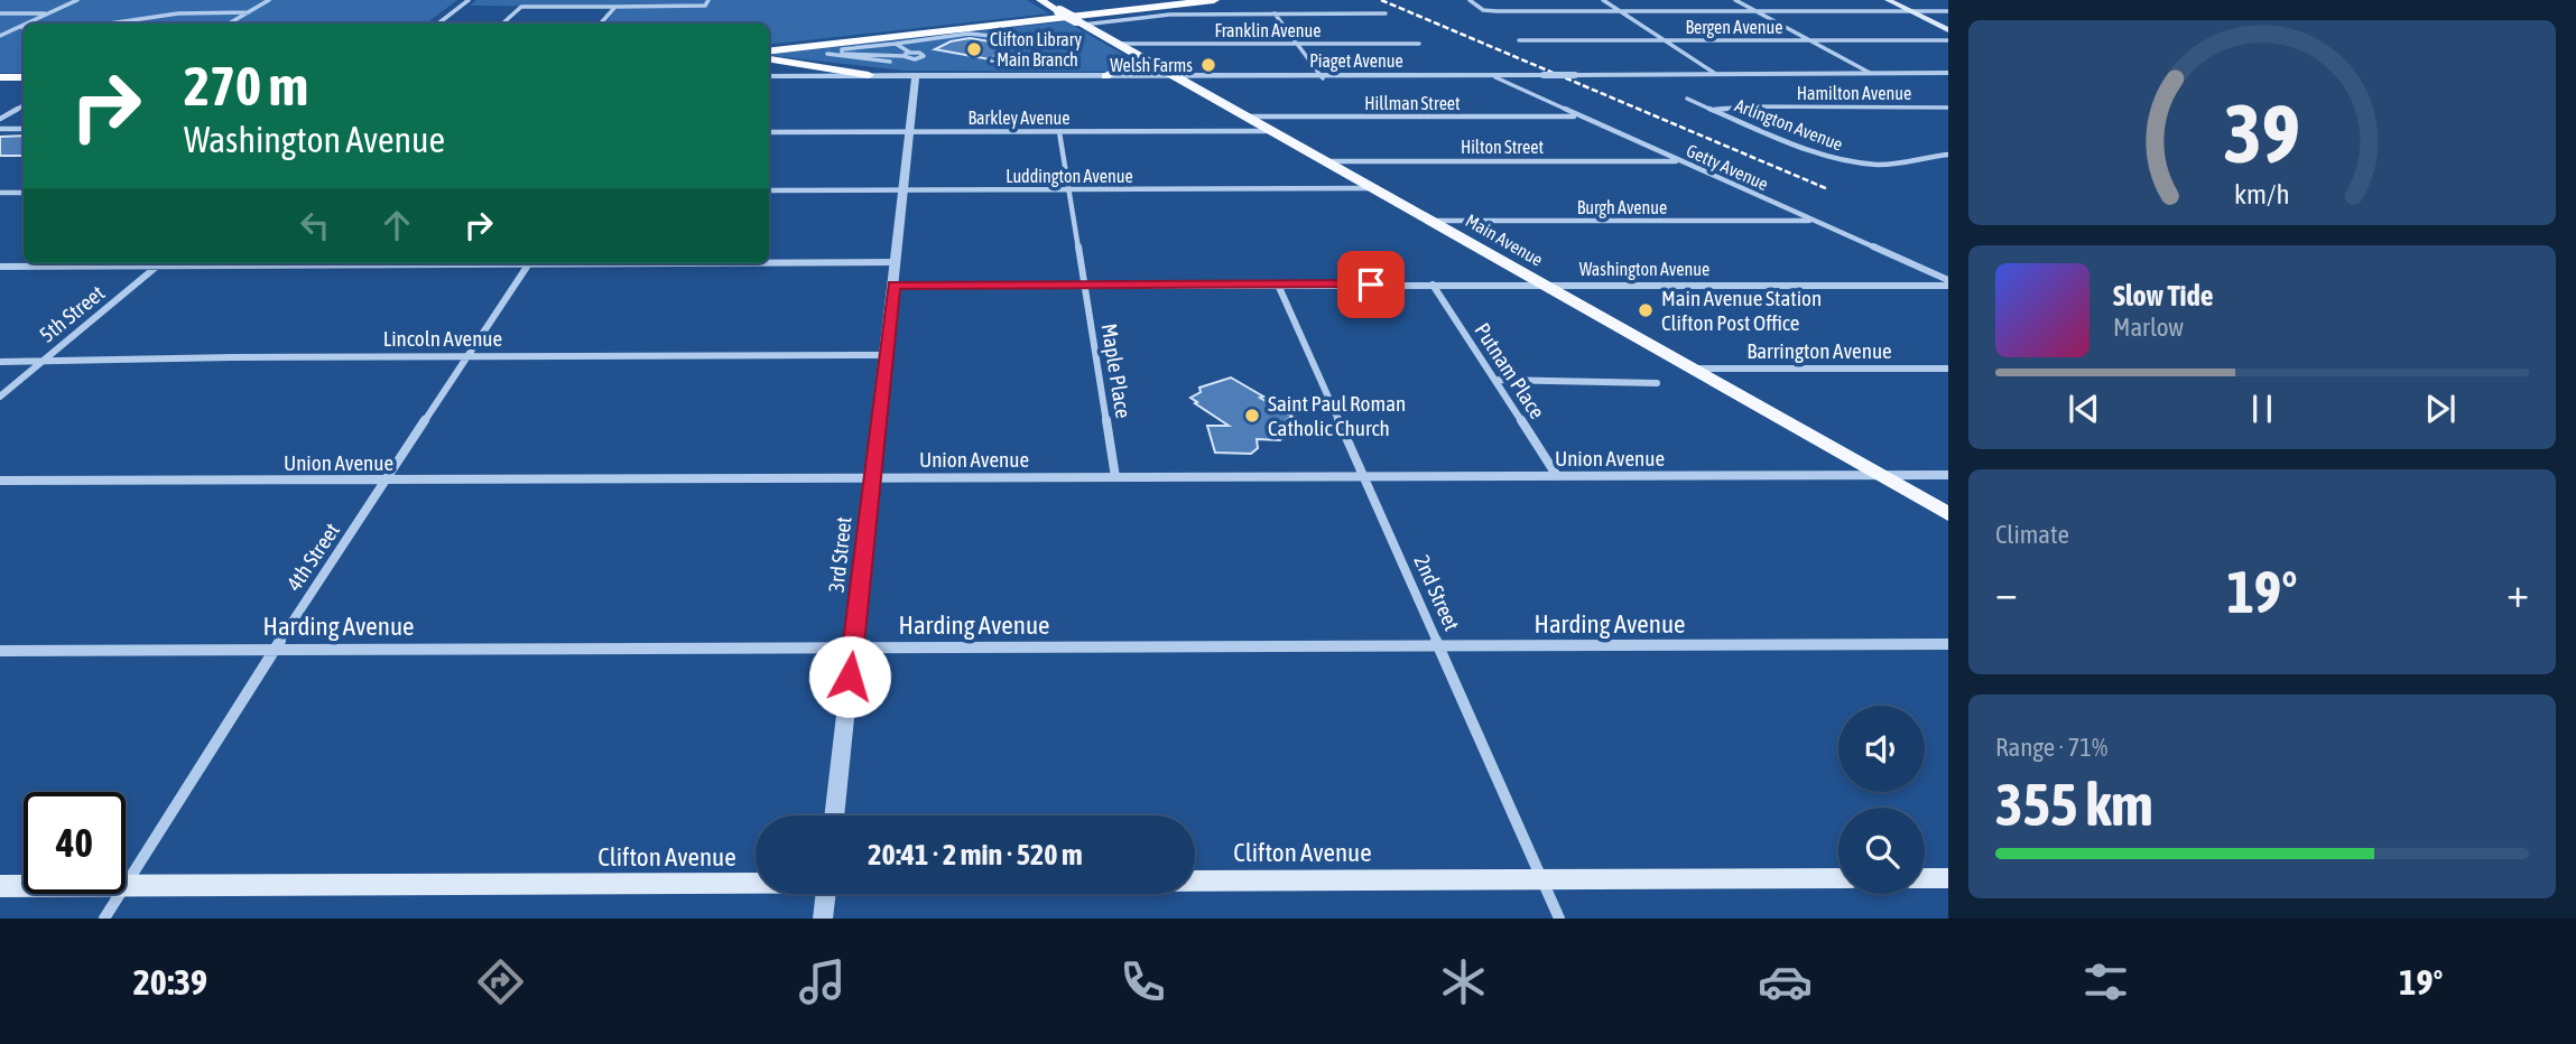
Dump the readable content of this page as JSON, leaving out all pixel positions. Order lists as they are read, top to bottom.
{
  "streets": {
    "main road": ["Main Avenue", "Clifton Avenue"],
    "street": [
      "Bergen Avenue",
      "Franklin Avenue",
      "Piaget Avenue",
      "Hamilton Avenue",
      "Hillman Street",
      "Barkley Avenue",
      "Arlington Avenue",
      "Hilton Street",
      "Getty Avenue",
      "Luddington Avenue",
      "Burgh Avenue",
      "Washington Avenue",
      "5th Street",
      "Lincoln Avenue",
      "Barrington Avenue",
      "Maple Place",
      "Putnam Place",
      "Union Avenue",
      "3rd Street",
      "4th Street",
      "2nd Street",
      "Harding Avenue"
    ]
  },
  "crossings": [
    ["Franklin Avenue", "Main Avenue"],
    ["Piaget Avenue", "Getty Avenue"],
    ["Piaget Avenue", "Main Avenue"],
    ["Hamilton Avenue", "Arlington Avenue"],
    ["Hillman Street", "Getty Avenue"],
    ["Hillman Street", "Main Avenue"],
    ["Barkley Avenue", "Main Avenue"],
    ["Barkley Avenue", "Maple Place"],
    ["Hilton Street", "Getty Avenue"],
    ["Hilton Street", "Main Avenue"],
    ["Getty Avenue", "Burgh Avenue"],
    ["Getty Avenue", "Washington Avenue"],
    ["Luddington Avenue", "Main Avenue"],
    ["Luddington Avenue", "Maple Place"],
    ["Burgh Avenue", "Main Avenue"],
    ["Main Avenue", "Washington Avenue"],
    ["Main Avenue", "Barrington Avenue"],
    ["Main Avenue", "Union Avenue"],
    ["Washington Avenue", "Maple Place"],
    ["Washington Avenue", "Putnam Place"],
    ["Washington Avenue", "3rd Street"],
    ["Washington Avenue", "2nd Street"],
    ["5th Street", "Lincoln Avenue"],
    ["Lincoln Avenue", "3rd Street"],
    ["Lincoln Avenue", "4th Street"],
    ["Maple Place", "Union Avenue"],
    ["Putnam Place", "Union Avenue"],
    ["Union Avenue", "3rd Street"],
    ["Union Avenue", "4th Street"],
    ["Union Avenue", "2nd Street"],
    ["3rd Street", "Harding Avenue"],
    ["4th Street", "Harding Avenue"],
    ["2nd Street", "Harding Avenue"],
    ["2nd Street", "Clifton Avenue"]
  ],
  "places": [
    "Clifton Library - Main Branch",
    "Welsh Farms",
    "Main Avenue Station Clifton Post Office",
    "Saint Paul Roman Catholic Church"
  ],
  "page": {
    "turn": ["270 m", "Washington Avenue"],
    "song": ["Slow Tide", "Marlow"],
    "tile": [
      "Climate",
      ["Range · 71%", "355 km"]
    ],
    "heat": ["−", "19°", "+"],
    "limit": "40",
    "trip": "20:41 · 2 min · 520 m",
    "tabs": ["20:39", "19°"],
    "gauge": ["39", "km/h"]
  }
}
